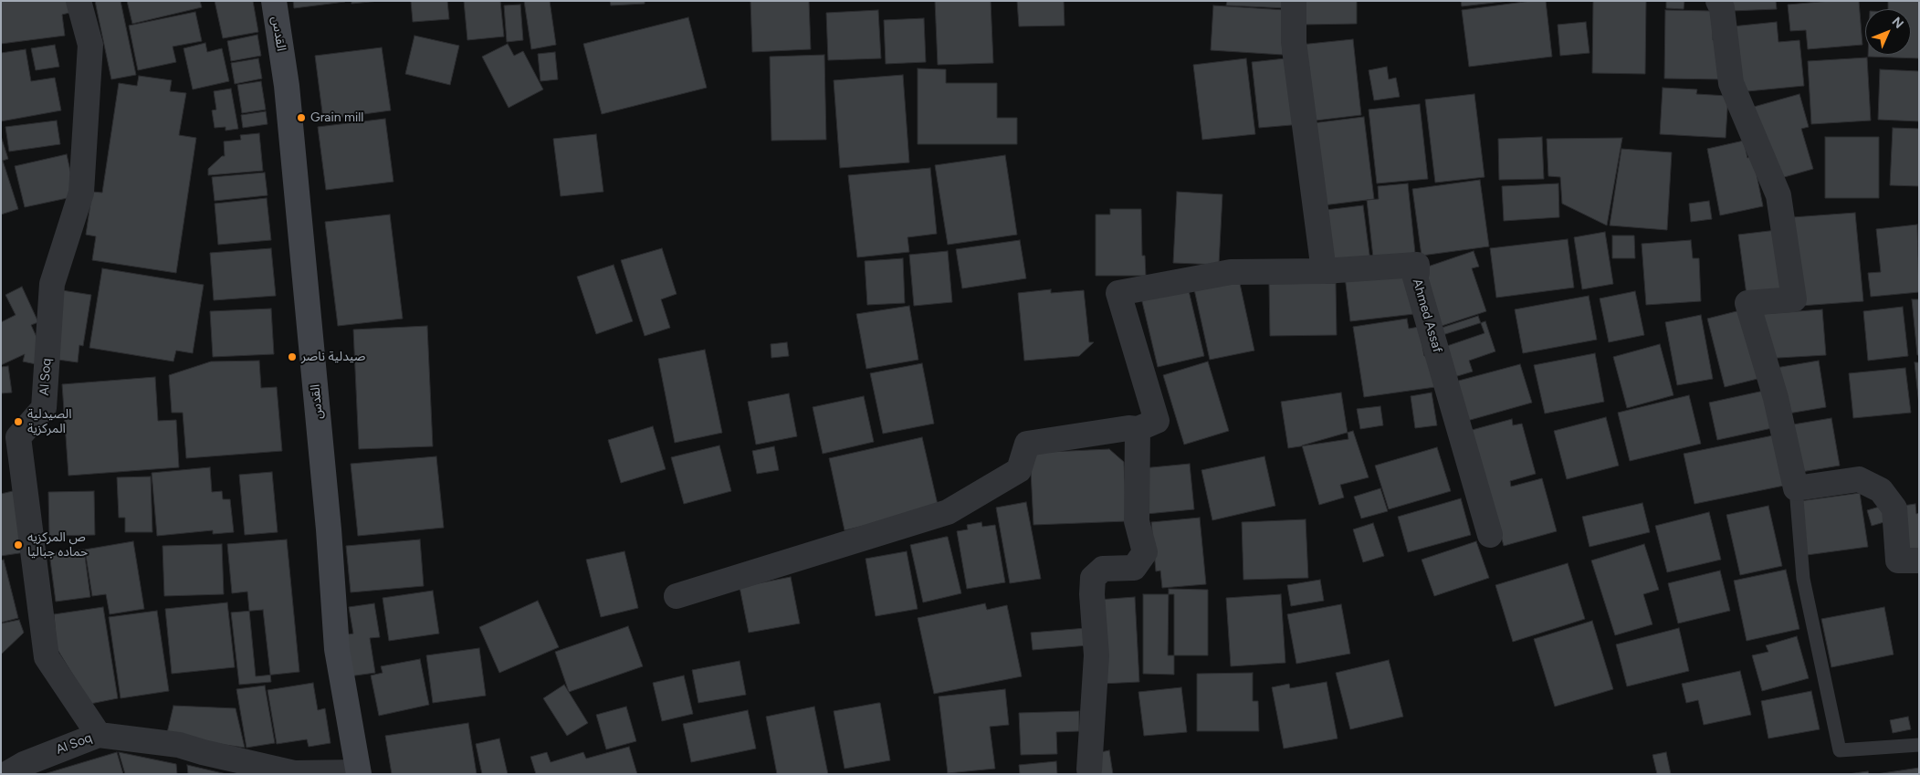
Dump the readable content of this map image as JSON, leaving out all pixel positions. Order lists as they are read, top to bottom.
{
  "streets": {
    "main road": ["القدس"],
    "street": ["Ahmed Assaf", "Al Soq"]
  },
  "places": [
    "Grain mill",
    "صيدلية ناصر",
    "الصيدلية المركزية",
    "ص المركزيه حماده جباليا"
  ],
  "north": "top right"
}
